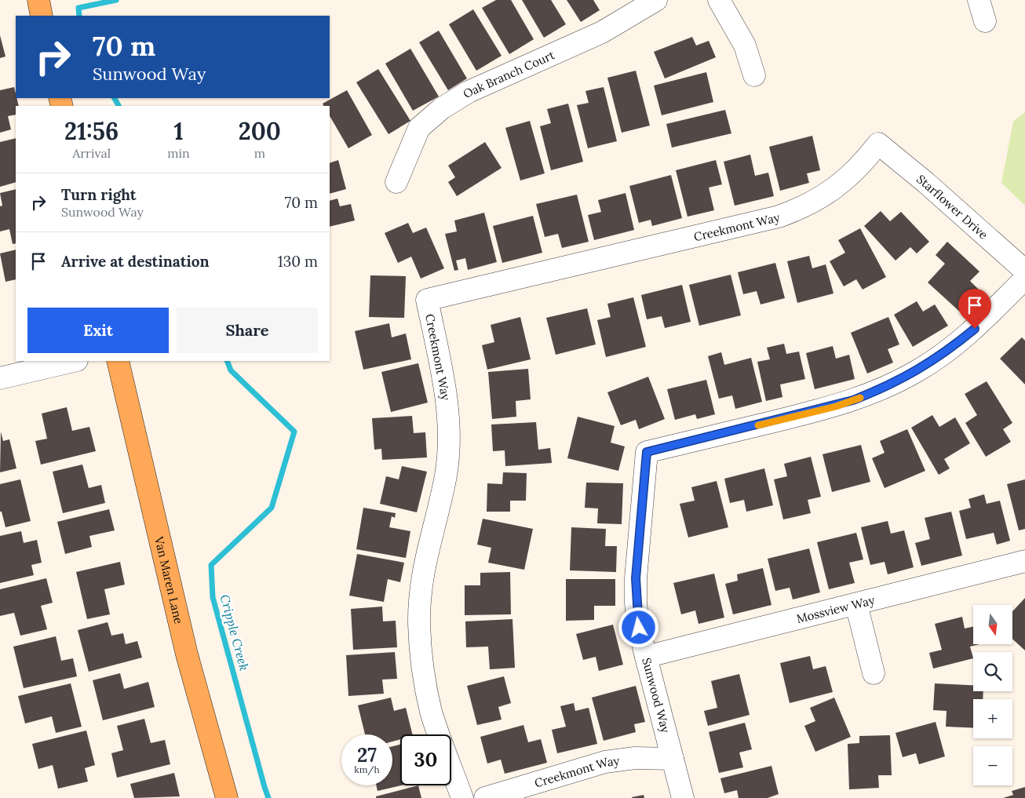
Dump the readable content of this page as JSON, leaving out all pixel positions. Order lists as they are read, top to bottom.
{
  "streets": {
    "main road": ["Van Maren Lane"],
    "street": [
      "Oak Branch Court",
      "Starflower Drive",
      "Creekmont Way",
      "Mossview Way",
      "Sunwood Way"
    ]
  },
  "crossings": [
    ["Starflower Drive", "Creekmont Way"],
    ["Creekmont Way", "Sunwood Way"],
    ["Mossview Way", "Sunwood Way"]
  ],
  "water": ["Cripple Creek"],
  "north": "bottom",
  "page": {
    "turn": ["70 m", "Sunwood Way"],
    "eta": [
      "21:56",
      "Arrival",
      "1",
      "min",
      "200",
      "m"
    ],
    "list": [
      {
        "name": "Turn right",
        "note": "Sunwood Way",
        "value": "70 m"
      },
      {
        "name": "Arrive at destination",
        "value": "130 m"
      }
    ],
    "buttons": ["Exit", "Share"],
    "map_buttons": ["+", "−"],
    "speed": "27 km/h",
    "limit": "30"
  }
}
